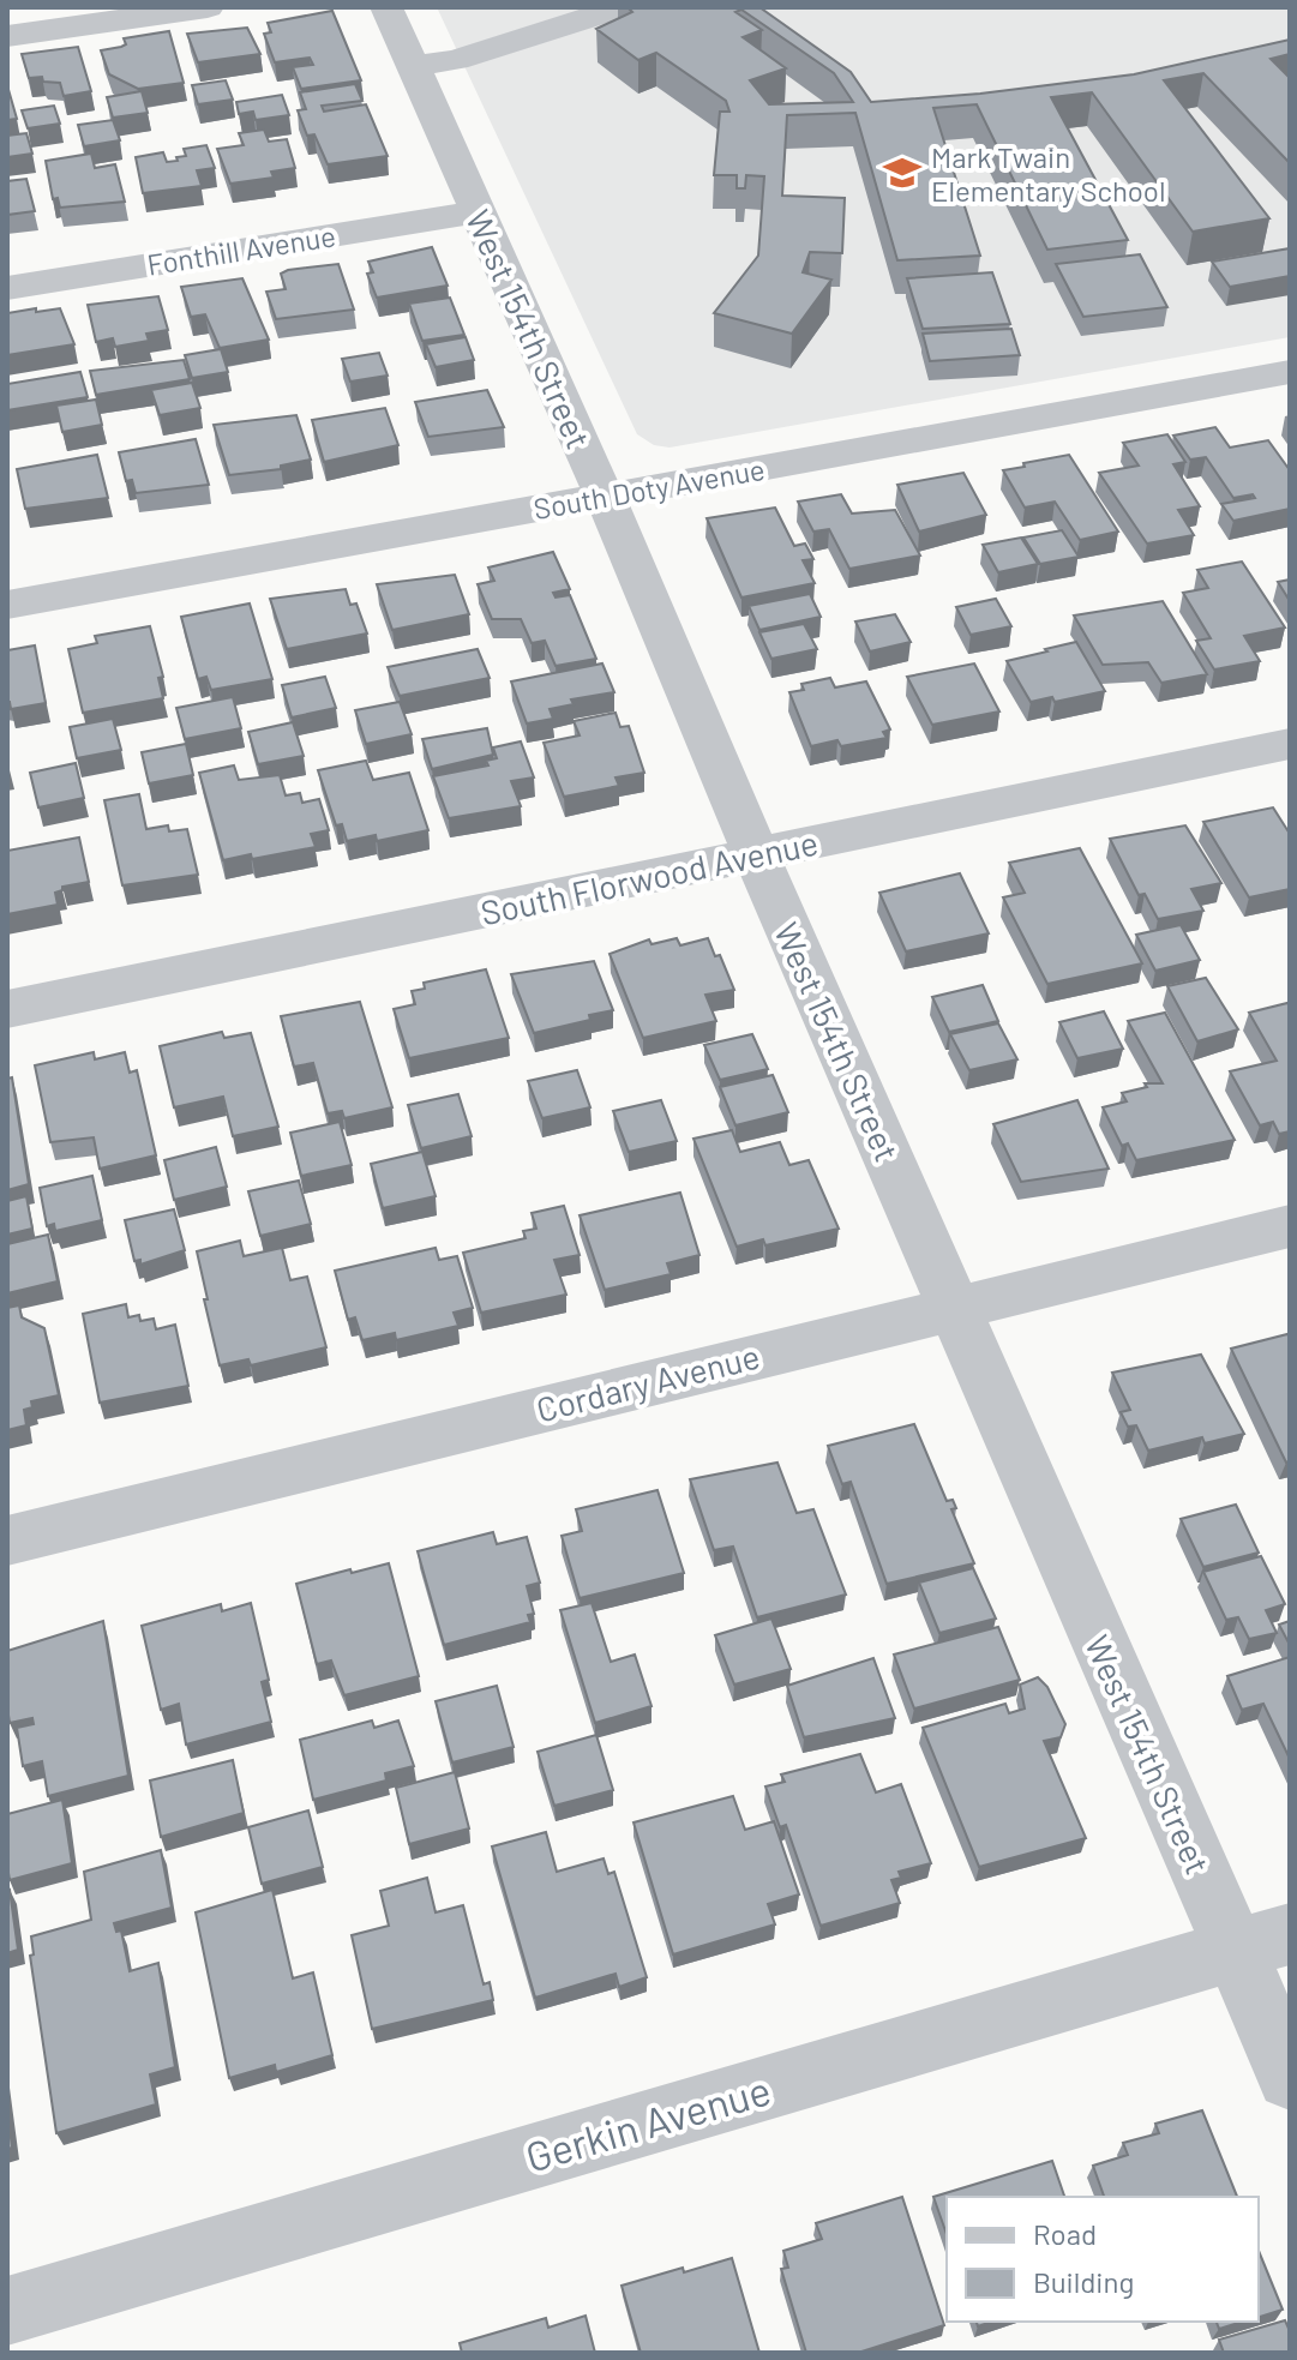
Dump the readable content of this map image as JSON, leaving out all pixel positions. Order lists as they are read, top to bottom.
{
  "streets": {
    "street": [
      "Fonthill Avenue",
      "West 154th Street",
      "South Doty Avenue",
      "South Florwood Avenue",
      "Cordary Avenue",
      "Gerkin Avenue"
    ]
  },
  "crossings": [
    ["Fonthill Avenue", "West 154th Street"],
    ["West 154th Street", "South Doty Avenue"],
    ["West 154th Street", "South Florwood Avenue"],
    ["West 154th Street", "Cordary Avenue"],
    ["West 154th Street", "Gerkin Avenue"]
  ],
  "places": {
    "school or university": ["Mark Twain Elementary School"]
  },
  "legend": ["Road", "Building"]
}
